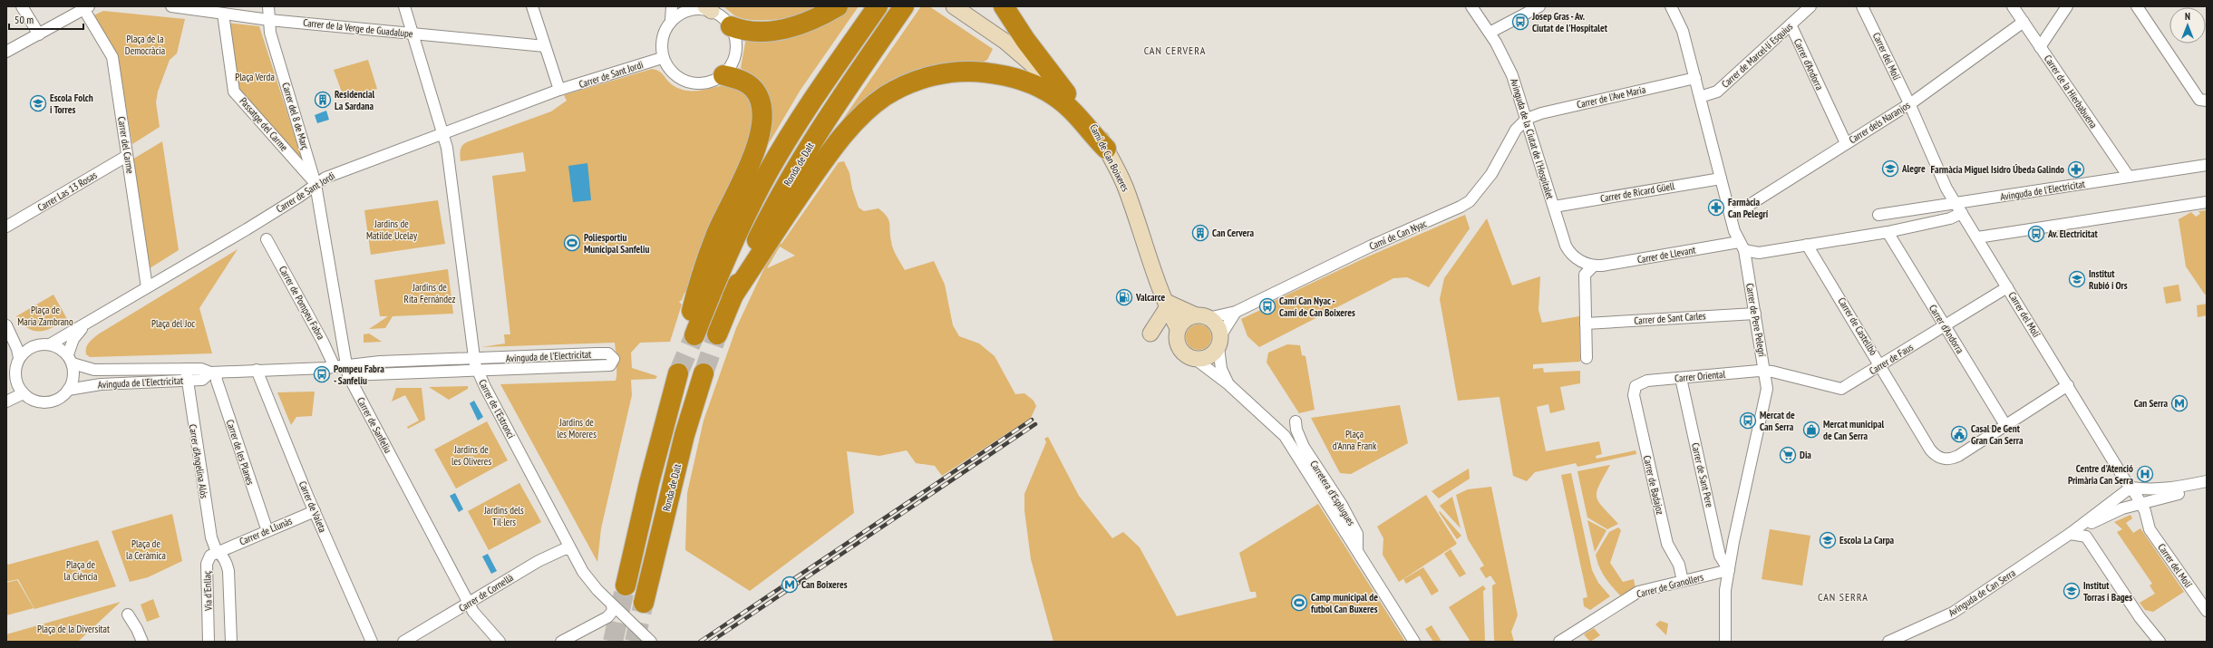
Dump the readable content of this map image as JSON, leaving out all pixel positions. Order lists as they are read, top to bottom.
{
  "streets": {
    "highway": ["Ronda de Dalt"],
    "street": [
      "Carrer de la Verge de Guadalupe",
      "Carrer de Marcel·lí Esquius",
      "Carrer del Molí",
      "Carrer d'Andorra",
      "Carrer de Sant Jordi",
      "Carrer de la Hierbabuena",
      "Carrer de l'Ave Maria",
      "Carrer del 8 de Març",
      "Carrer dels Naranjos",
      "Passatge del Carme",
      "Avinguda de la Ciutat de l'Hospitalet",
      "Carrer del Carme",
      "Camí de Can Boixeres",
      "Avinguda de l'Electricitat",
      "Carrer Las 13 Rosas",
      "Carrer de Ricard Güell",
      "Camí de Can Nyac",
      "Carrer de Llevant",
      "Carrer de Pompeu Fabra",
      "Carrer de Sant Carles",
      "Carrer de Pere Pelegrí",
      "Carrer de Castellbò",
      "Carrer de Faus",
      "Carrer Oriental",
      "Carrer de l'Estronci",
      "Carrer de Sanfeliu",
      "Carrer de les Planes",
      "Carrer d'Angelina Alós",
      "Carrer de Sant Pere",
      "Carrer de Badajoz",
      "Carretera d'Esplugues",
      "Carrer de Valeta",
      "Carrer de Llunàs",
      "Carrer de Granollers",
      "Via d'Enllaç",
      "Carrer de Cornellà",
      "Avinguda de Can Serra"
    ]
  },
  "crossings": [
    ["Carrer de la Verge de Guadalupe", "Carrer del 8 de Març"],
    ["Carrer de la Verge de Guadalupe", "Passatge del Carme"],
    ["Carrer de la Verge de Guadalupe", "Carrer de l'Estronci"],
    ["Carrer de Marcel·lí Esquius", "Carrer d'Andorra"],
    ["Carrer de Marcel·lí Esquius", "Carrer de Pere Pelegrí"],
    ["Carrer del Molí", "Carrer dels Naranjos"],
    ["Carrer del Molí", "Avinguda de l'Electricitat"],
    ["Carrer del Molí", "Carrer de Faus"],
    ["Carrer del Molí", "Avinguda de Can Serra"],
    ["Carrer d'Andorra", "Carrer dels Naranjos"],
    ["Carrer d'Andorra", "Carrer de Castellbò"],
    ["Carrer d'Andorra", "Carrer de Faus"],
    ["Carrer de Sant Jordi", "Carrer del 8 de Març"],
    ["Carrer de Sant Jordi", "Passatge del Carme"],
    ["Carrer de Sant Jordi", "Carrer del Carme"],
    ["Carrer de Sant Jordi", "Avinguda de l'Electricitat"],
    ["Carrer de Sant Jordi", "Carrer de l'Estronci"],
    ["Carrer de Sant Jordi", "Carrer de Sanfeliu"],
    ["Carrer de la Hierbabuena", "Carrer dels Naranjos"],
    ["Carrer de la Hierbabuena", "Avinguda de l'Electricitat"],
    ["Carrer de l'Ave Maria", "Avinguda de la Ciutat de l'Hospitalet"],
    ["Carrer de l'Ave Maria", "Camí de Can Nyac"],
    ["Carrer de l'Ave Maria", "Carrer de Pere Pelegrí"],
    ["Carrer del 8 de Març", "Passatge del Carme"],
    ["Carrer del 8 de Març", "Carrer de Sanfeliu"],
    ["Carrer dels Naranjos", "Carrer de Pere Pelegrí"],
    ["Passatge del Carme", "Carrer de Sanfeliu"],
    ["Avinguda de la Ciutat de l'Hospitalet", "Carrer de Ricard Güell"],
    ["Avinguda de la Ciutat de l'Hospitalet", "Camí de Can Nyac"],
    ["Avinguda de la Ciutat de l'Hospitalet", "Carrer de Llevant"],
    ["Carrer del Carme", "Carrer Las 13 Rosas"],
    ["Camí de Can Boixeres", "Camí de Can Nyac"],
    ["Camí de Can Boixeres", "Carretera d'Esplugues"],
    ["Avinguda de l'Electricitat", "Carrer de Pompeu Fabra"],
    ["Avinguda de l'Electricitat", "Carrer de l'Estronci"],
    ["Avinguda de l'Electricitat", "Carrer de Sanfeliu"],
    ["Avinguda de l'Electricitat", "Carrer de les Planes"],
    ["Avinguda de l'Electricitat", "Carrer d'Angelina Alós"],
    ["Avinguda de l'Electricitat", "Carrer de Valeta"],
    ["Carrer de Ricard Güell", "Carrer de Pere Pelegrí"],
    ["Camí de Can Nyac", "Carretera d'Esplugues"],
    ["Carrer de Llevant", "Carrer de Pere Pelegrí"],
    ["Carrer de Pompeu Fabra", "Carrer de Sanfeliu"],
    ["Carrer de Sant Carles", "Carrer de Pere Pelegrí"],
    ["Carrer de Pere Pelegrí", "Carrer de Faus"],
    ["Carrer de Pere Pelegrí", "Carrer Oriental"],
    ["Carrer de Pere Pelegrí", "Carrer de Sant Pere"],
    ["Carrer de Pere Pelegrí", "Carrer de Granollers"],
    ["Carrer de Castellbò", "Carrer de Faus"],
    ["Carrer de Faus", "Carrer Oriental"],
    ["Carrer Oriental", "Carrer de Sant Pere"],
    ["Carrer Oriental", "Carrer de Badajoz"],
    ["Carrer de l'Estronci", "Carrer de Cornellà"],
    ["Carrer de Sanfeliu", "Carrer de Cornellà"],
    ["Carrer de les Planes", "Carrer de Llunàs"],
    ["Carrer d'Angelina Alós", "Carrer de Llunàs"],
    ["Carrer d'Angelina Alós", "Via d'Enllaç"],
    ["Carrer de Sant Pere", "Carrer de Granollers"],
    ["Carrer de Badajoz", "Carrer de Granollers"],
    ["Carrer de Valeta", "Carrer de Llunàs"],
    ["Carrer de Llunàs", "Via d'Enllaç"]
  ],
  "districts": ["CAN CERVERA", "CAN SERRA"],
  "parks": [
    "Plaça de la Democràcia",
    "Plaça Verda",
    "Jardins de Matilde Ucelay",
    "Jardins de Rita Fernández",
    "Plaça de Maria Zambrano",
    "Plaça del Joc",
    "Jardins de les Moreres",
    "Plaça d'Anna Frank",
    "Jardins de les Oliveres",
    "Jardins dels Til·lers",
    "Plaça de la Ceràmica",
    "Plaça de la Ciència",
    "Plaça de la Diversitat"
  ],
  "places": {
    "bus stop": [
      "Josep Gras - Av. Ciutat de l'Hospitalet",
      "Av. Electricitat",
      "Camí Can Nyac - Camí de Can Boixeres",
      "Pompeu Fabra - Sanfeliu",
      "Mercat de Can Serra"
    ],
    "building": ["Residencial La Sardana", "Can Cervera"],
    "school or university": [
      "Escola Folch i Torres",
      "Alegre",
      "Institut Rubió i Ors",
      "Escola La Carpa",
      "Institut Torras i Bages"
    ],
    "pharmacy": ["Farmàcia Miguel Isidro Úbeda Galindo", "Farmàcia Can Pelegrí"],
    "sports": ["Poliesportiu Municipal Sanfeliu", "Camp municipal de futbol Can Buxeres"],
    "fuel station": ["Valcarce"],
    "metro station": ["Can Serra", "Can Boixeres"],
    "shop": ["Mercat municipal de Can Serra"],
    "public building": ["Casal De Gent Gran Can Serra"],
    "supermarket": ["Dia"],
    "hospital": ["Centre d'Atenció Primària Can Serra"]
  },
  "scale_bar": "50 m",
  "north": "top"
}
